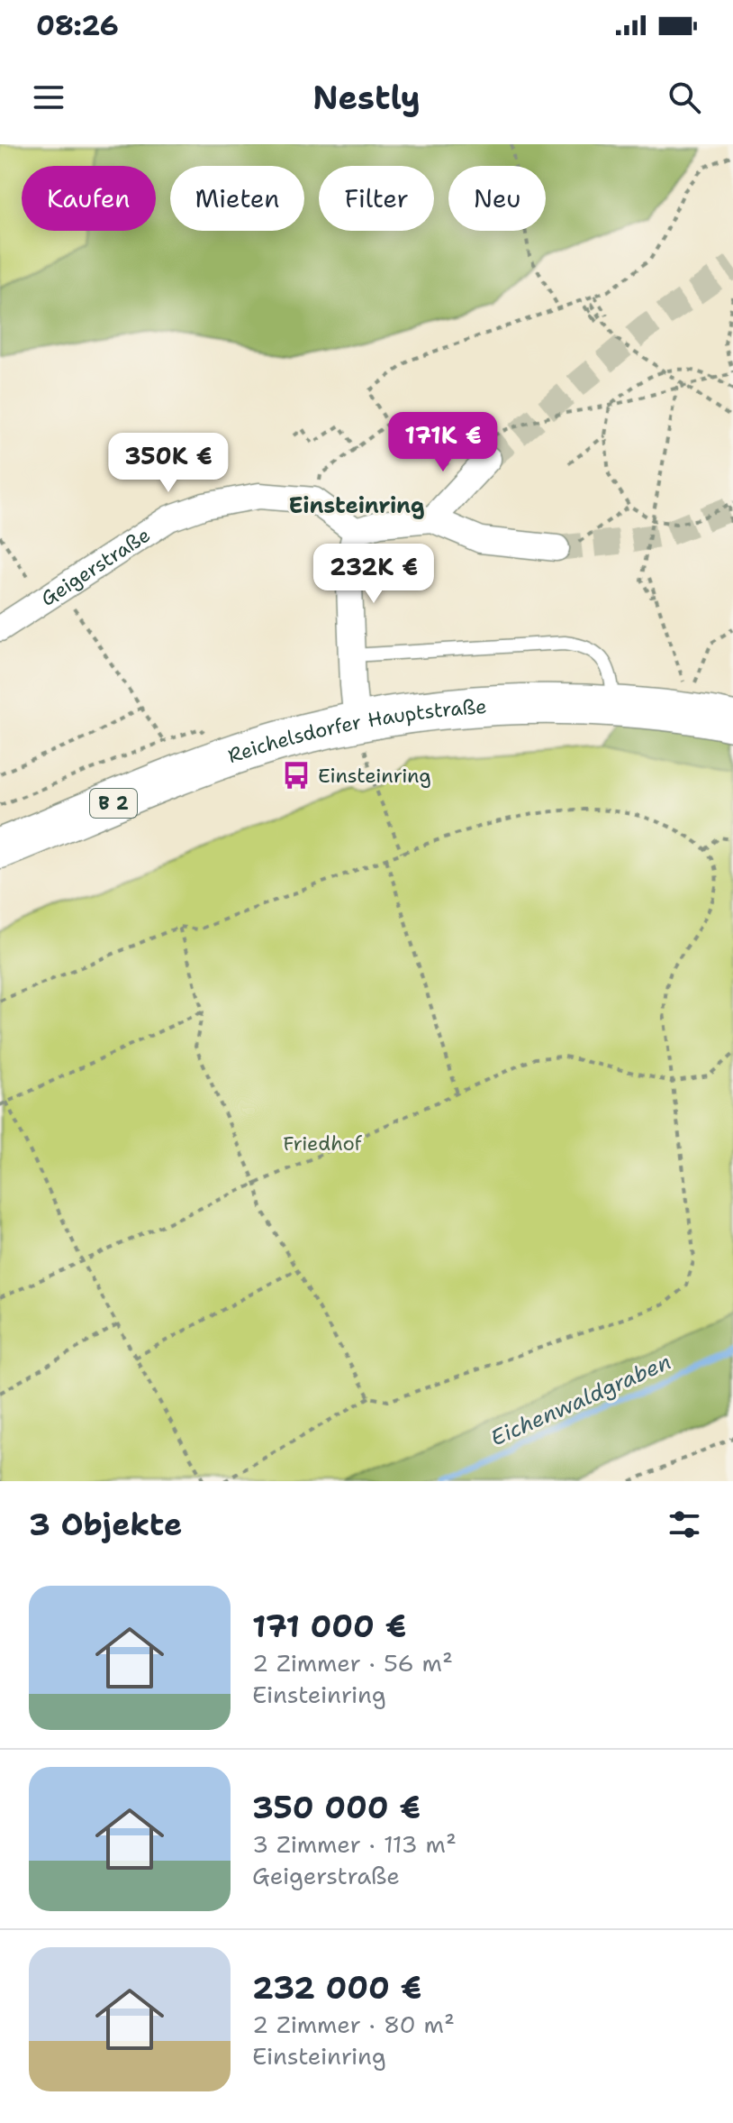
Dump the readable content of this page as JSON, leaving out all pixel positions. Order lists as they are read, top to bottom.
{
  "streets": {
    "main road": ["Reichelsdorfer Hauptstraße", "B 2"],
    "street": ["Geigerstraße"]
  },
  "districts": ["Einsteinring"],
  "water": ["Eichenwaldgraben"],
  "parks": ["Friedhof"],
  "places": {
    "bus stop": ["Einsteinring"]
  },
  "page": {
    "status": "08:26",
    "header": "Nestly",
    "chip": [
      "Kaufen",
      "Mieten",
      "Filter",
      "Neu"
    ],
    "price": ["171K €", "350K €", "232K €"],
    "heading": "3 Objekte",
    "list": [
      {
        "name": "171 000 €",
        "note": "2 Zimmer · 56 m² · Einsteinring"
      },
      {
        "name": "350 000 €",
        "note": "3 Zimmer · 113 m² · Geigerstraße"
      },
      {
        "name": "232 000 €",
        "note": "2 Zimmer · 80 m² · Einsteinring"
      }
    ]
  }
}
